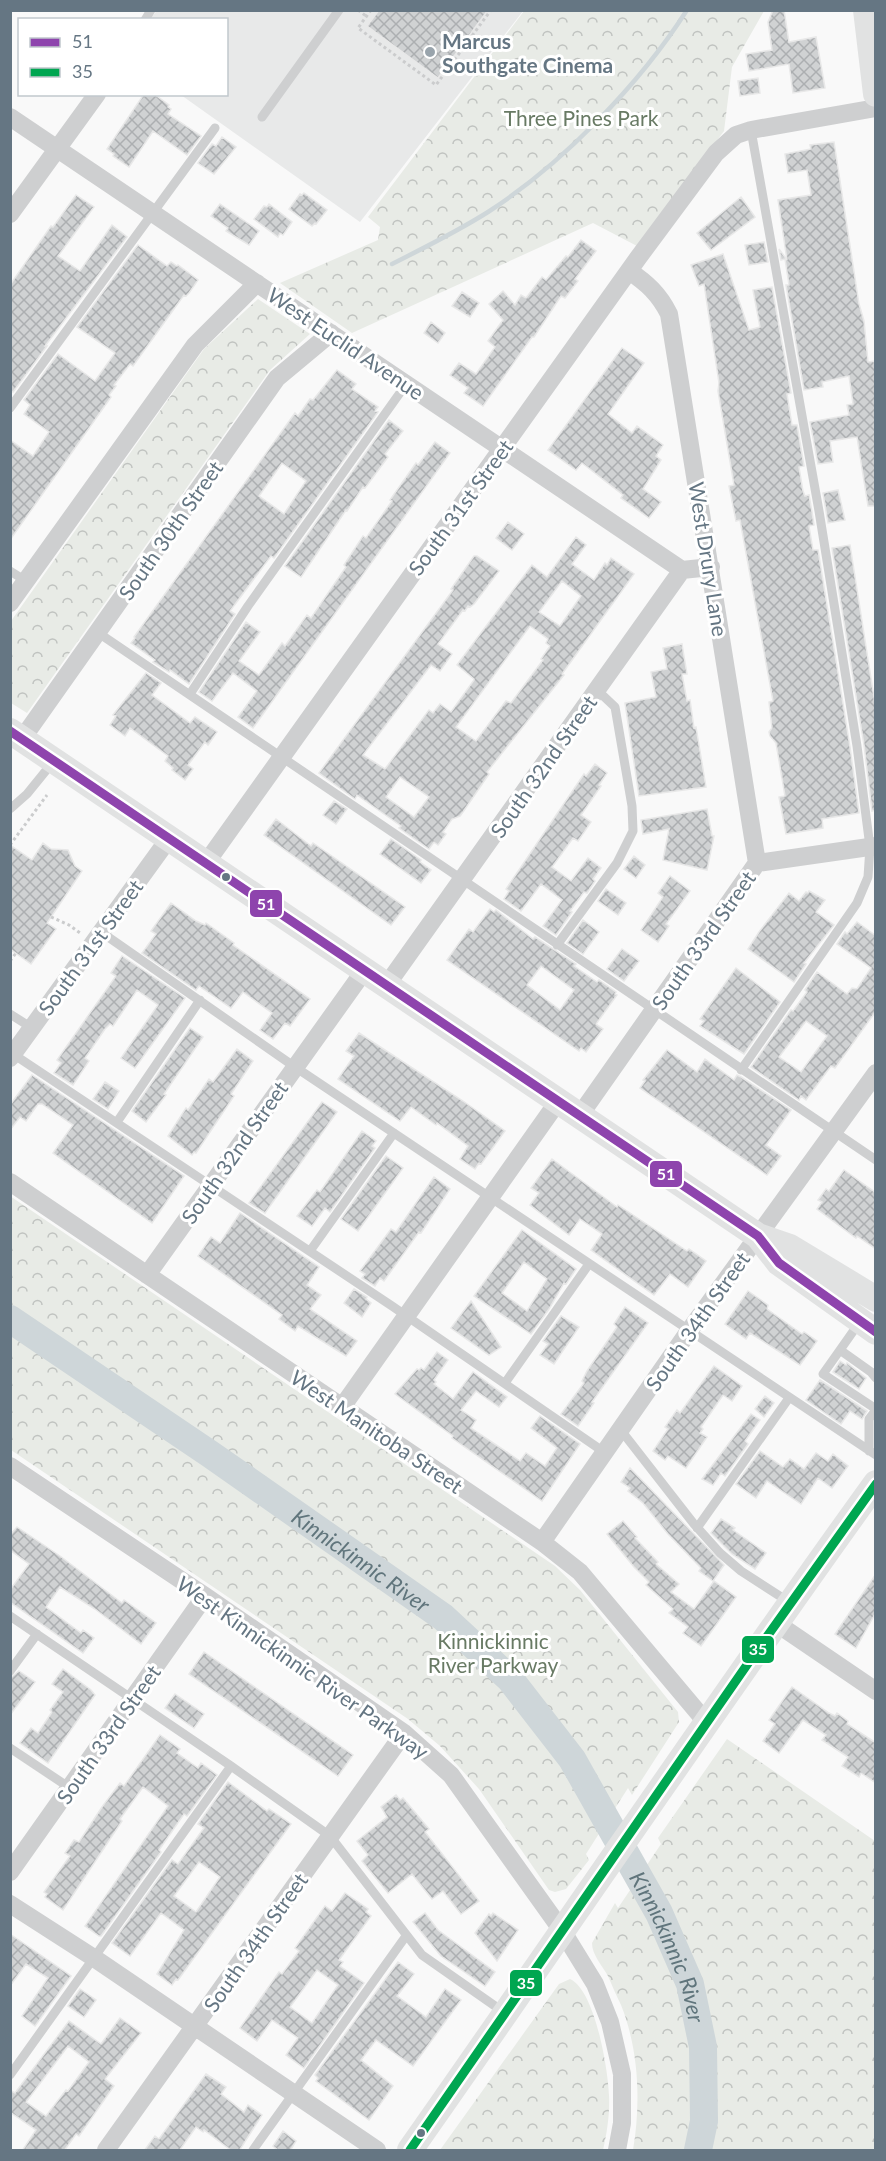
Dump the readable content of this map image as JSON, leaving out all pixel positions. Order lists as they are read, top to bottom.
{
  "streets": {
    "street": [
      "West Euclid Avenue",
      "South 31st Street",
      "South 30th Street",
      "West Drury Lane",
      "South 32nd Street",
      "South 33rd Street",
      "South 34th Street",
      "West Manitoba Street",
      "West Kinnickinnic River Parkway"
    ]
  },
  "crossings": [
    ["West Euclid Avenue", "South 31st Street"],
    ["West Euclid Avenue", "South 30th Street"],
    ["West Euclid Avenue", "South 32nd Street"],
    ["South 31st Street", "West Drury Lane"],
    ["West Drury Lane", "South 33rd Street"],
    ["South 32nd Street", "West Manitoba Street"],
    ["South 33rd Street", "West Manitoba Street"],
    ["South 33rd Street", "West Kinnickinnic River Parkway"],
    ["South 34th Street", "West Manitoba Street"],
    ["South 34th Street", "West Kinnickinnic River Parkway"]
  ],
  "water": ["Kinnickinnic River"],
  "parks": ["Three Pines Park", "Kinnickinnic River Parkway"],
  "places": ["Marcus Southgate Cinema"],
  "lines": ["transit line 51", "transit line 35"],
  "legend": ["51", "35"]
}
